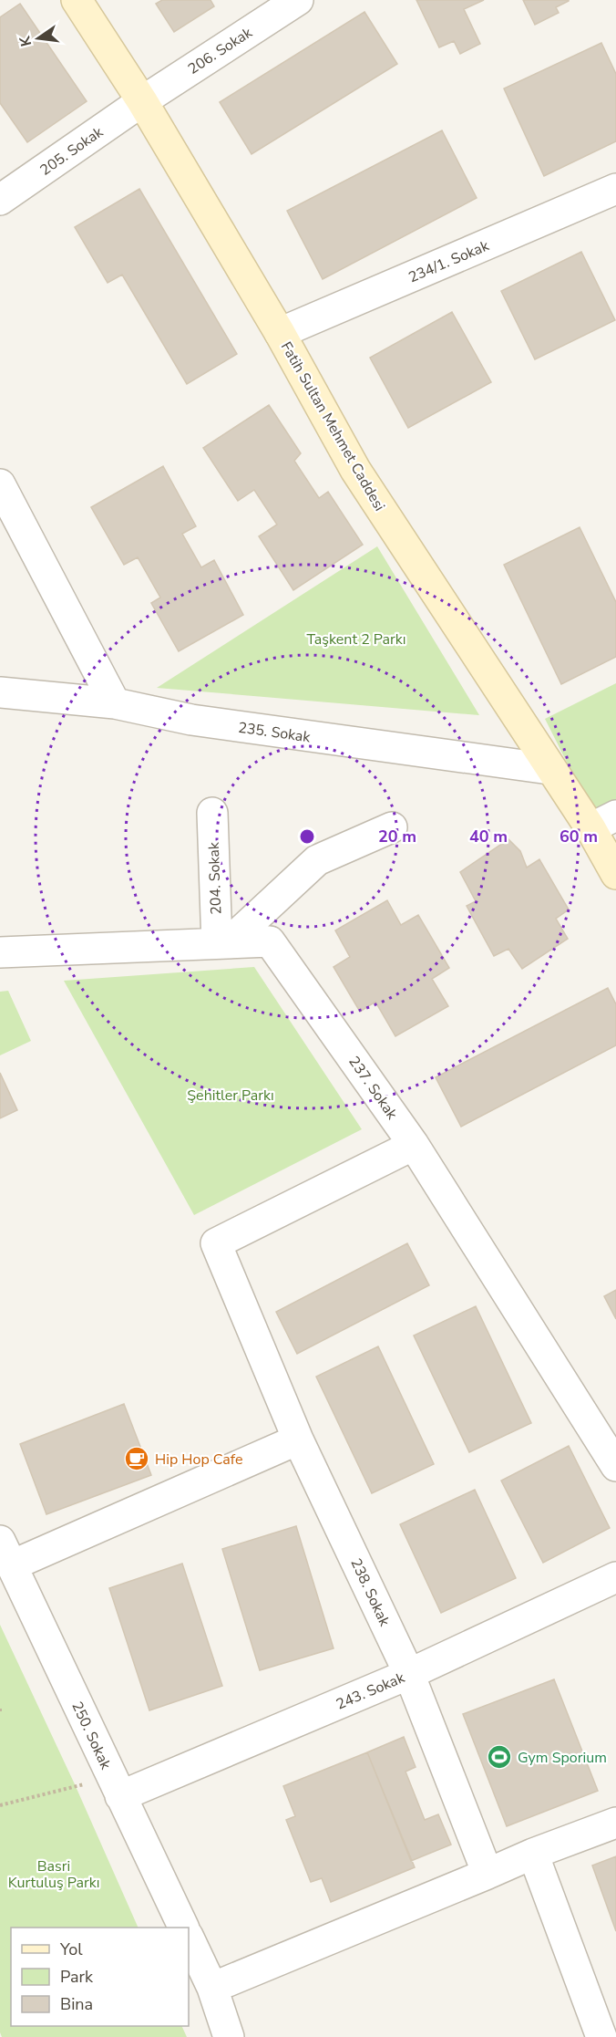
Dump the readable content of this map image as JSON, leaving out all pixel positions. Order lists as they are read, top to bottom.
{
  "streets": {
    "main road": ["Fatih Sultan Mehmet Caddesi"],
    "street": [
      "206. Sokak",
      "205. Sokak",
      "234/1. Sokak",
      "235. Sokak",
      "204. Sokak",
      "237. Sokak",
      "238. Sokak",
      "243. Sokak",
      "250. Sokak"
    ]
  },
  "crossings": [
    ["206. Sokak", "205. Sokak"],
    ["206. Sokak", "Fatih Sultan Mehmet Caddesi"],
    ["205. Sokak", "Fatih Sultan Mehmet Caddesi"],
    ["234/1. Sokak", "Fatih Sultan Mehmet Caddesi"],
    ["Fatih Sultan Mehmet Caddesi", "235. Sokak"],
    ["204. Sokak", "237. Sokak"],
    ["237. Sokak", "238. Sokak"],
    ["238. Sokak", "243. Sokak"],
    ["243. Sokak", "250. Sokak"]
  ],
  "parks": ["Taşkent 2 Parkı", "Şehitler Parkı", "Basri Kurtuluş Parkı"],
  "places": {
    "cafe": ["Hip Hop Cafe"],
    "sports": ["Gym Sporium"]
  },
  "legend": ["Yol", "Park", "Bina"],
  "north": "left",
  "rings": ["20 m", "40 m", "60 m"]
}
